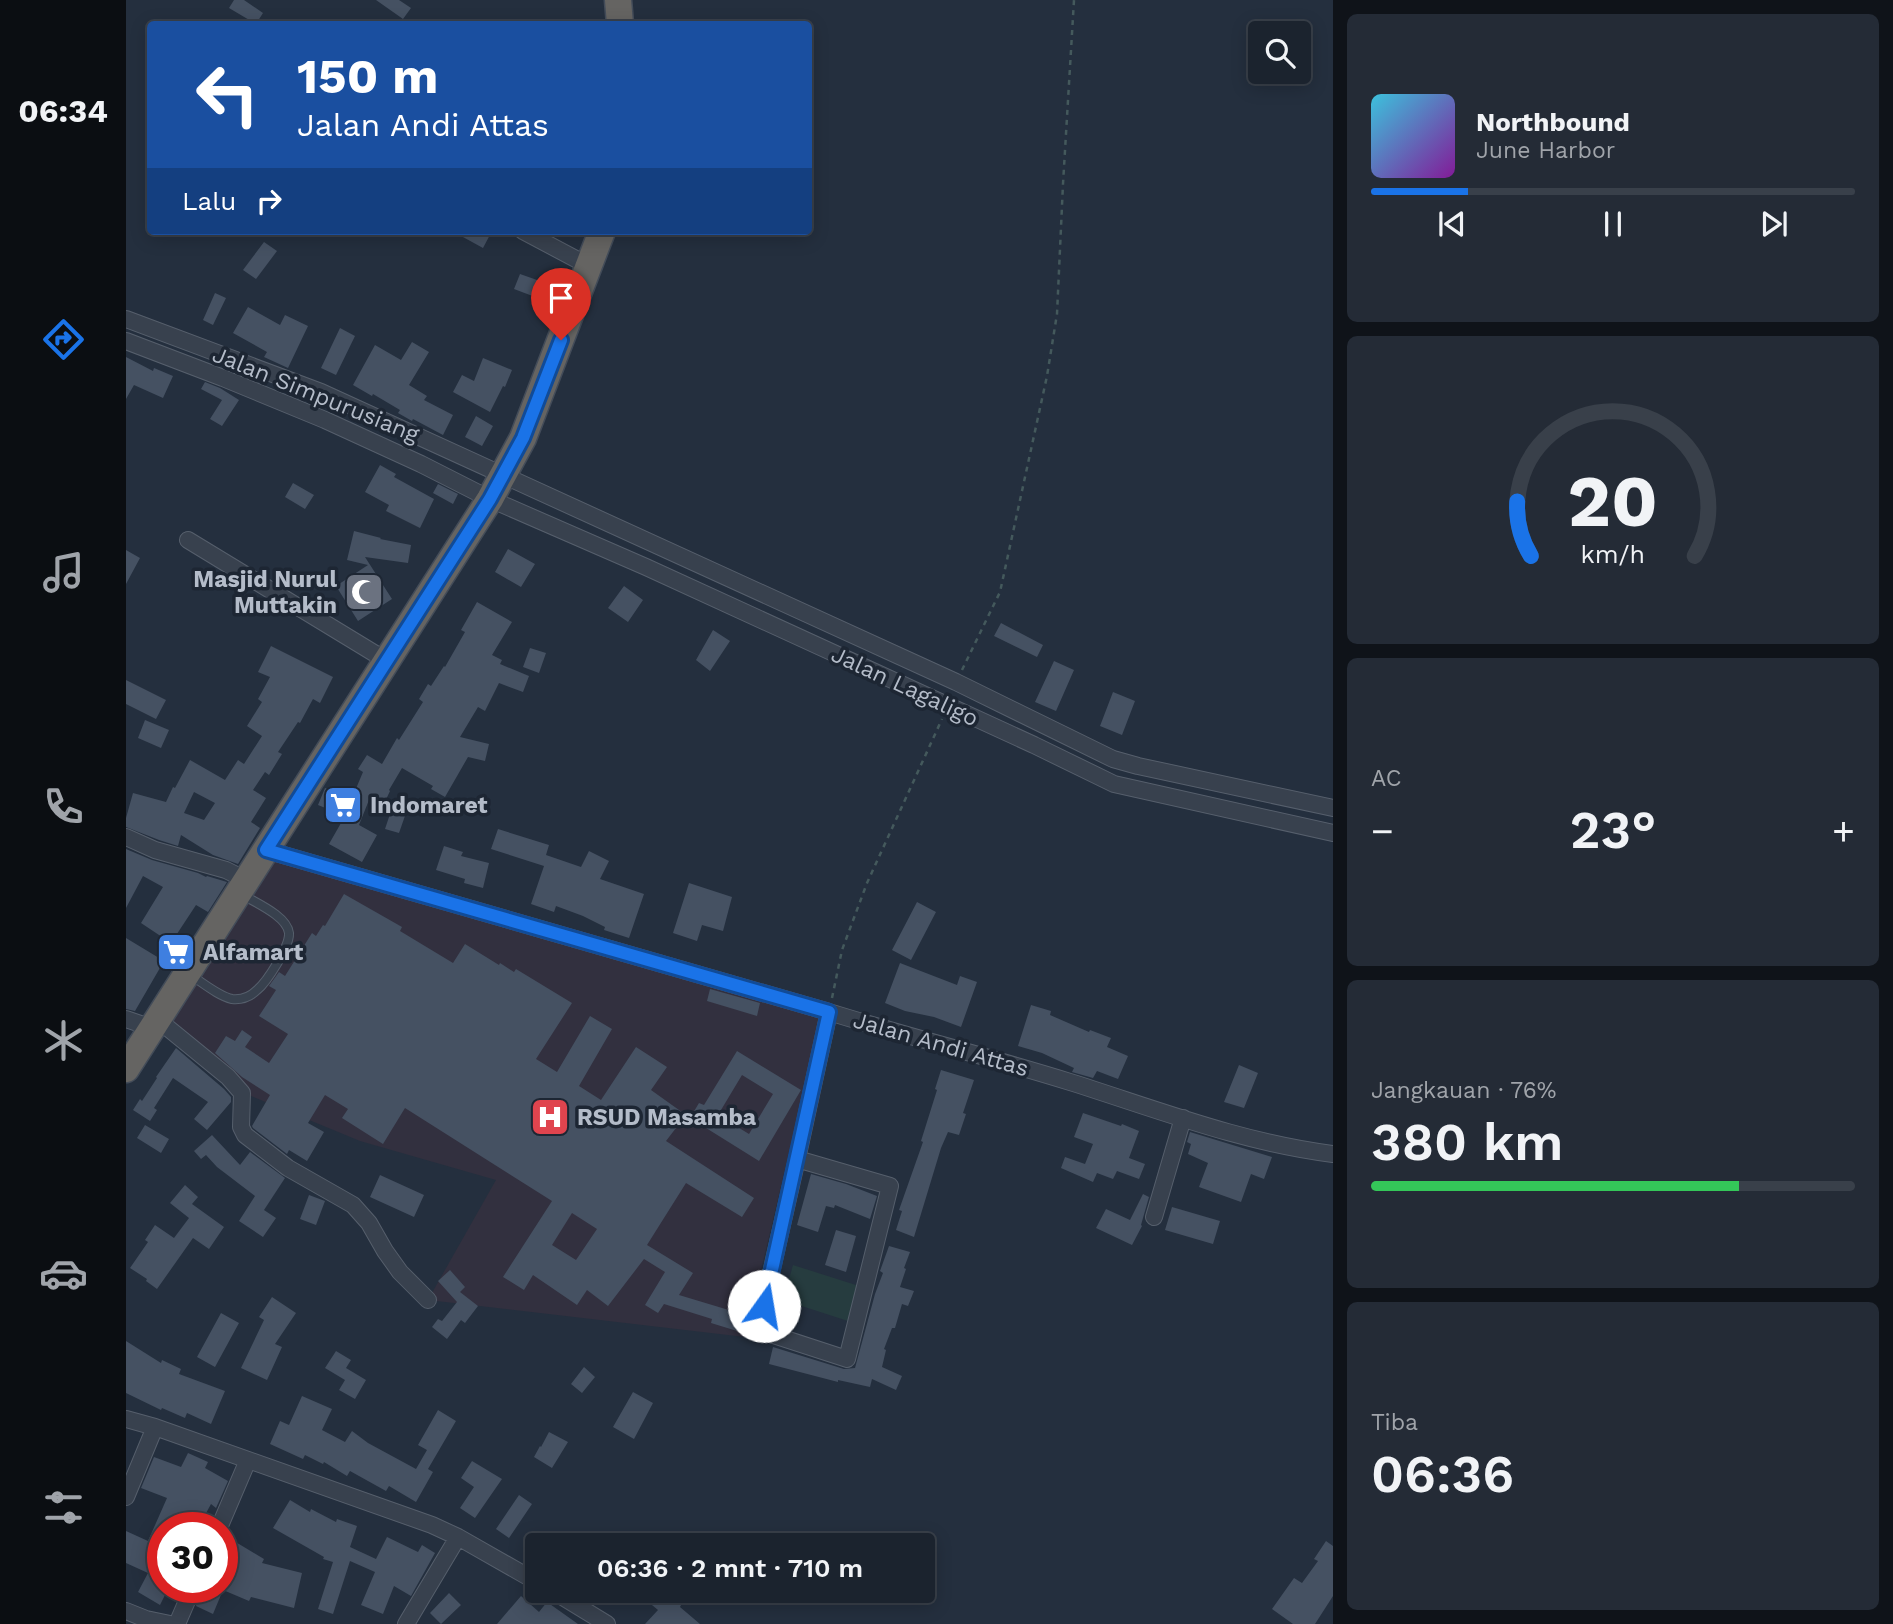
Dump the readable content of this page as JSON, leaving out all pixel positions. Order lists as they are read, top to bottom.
{
  "streets": {
    "street": ["Jalan Simpurusiang", "Jalan Lagaligo", "Jalan Andi Attas"]
  },
  "crossings": [
    ["Jalan Simpurusiang", "Jalan Lagaligo"]
  ],
  "places": {
    "mosque": ["Masjid Nurul Muttakin"],
    "supermarket": ["Indomaret", "Alfamart"],
    "hospital": ["RSUD Masamba"]
  },
  "page": {
    "tabs": "06:34",
    "turn": ["150 m", "Jalan Andi Attas"],
    "song": ["Northbound", "June Harbor"],
    "then": "Lalu",
    "tile": [
      "AC",
      ["Jangkauan · 76%", "380 km"],
      ["Tiba", "06:36"]
    ],
    "heat": ["−", "23°", "+"],
    "limit": "30",
    "trip": "06:36 · 2 mnt · 710 m",
    "gauge": ["20", "km/h"]
  }
}
